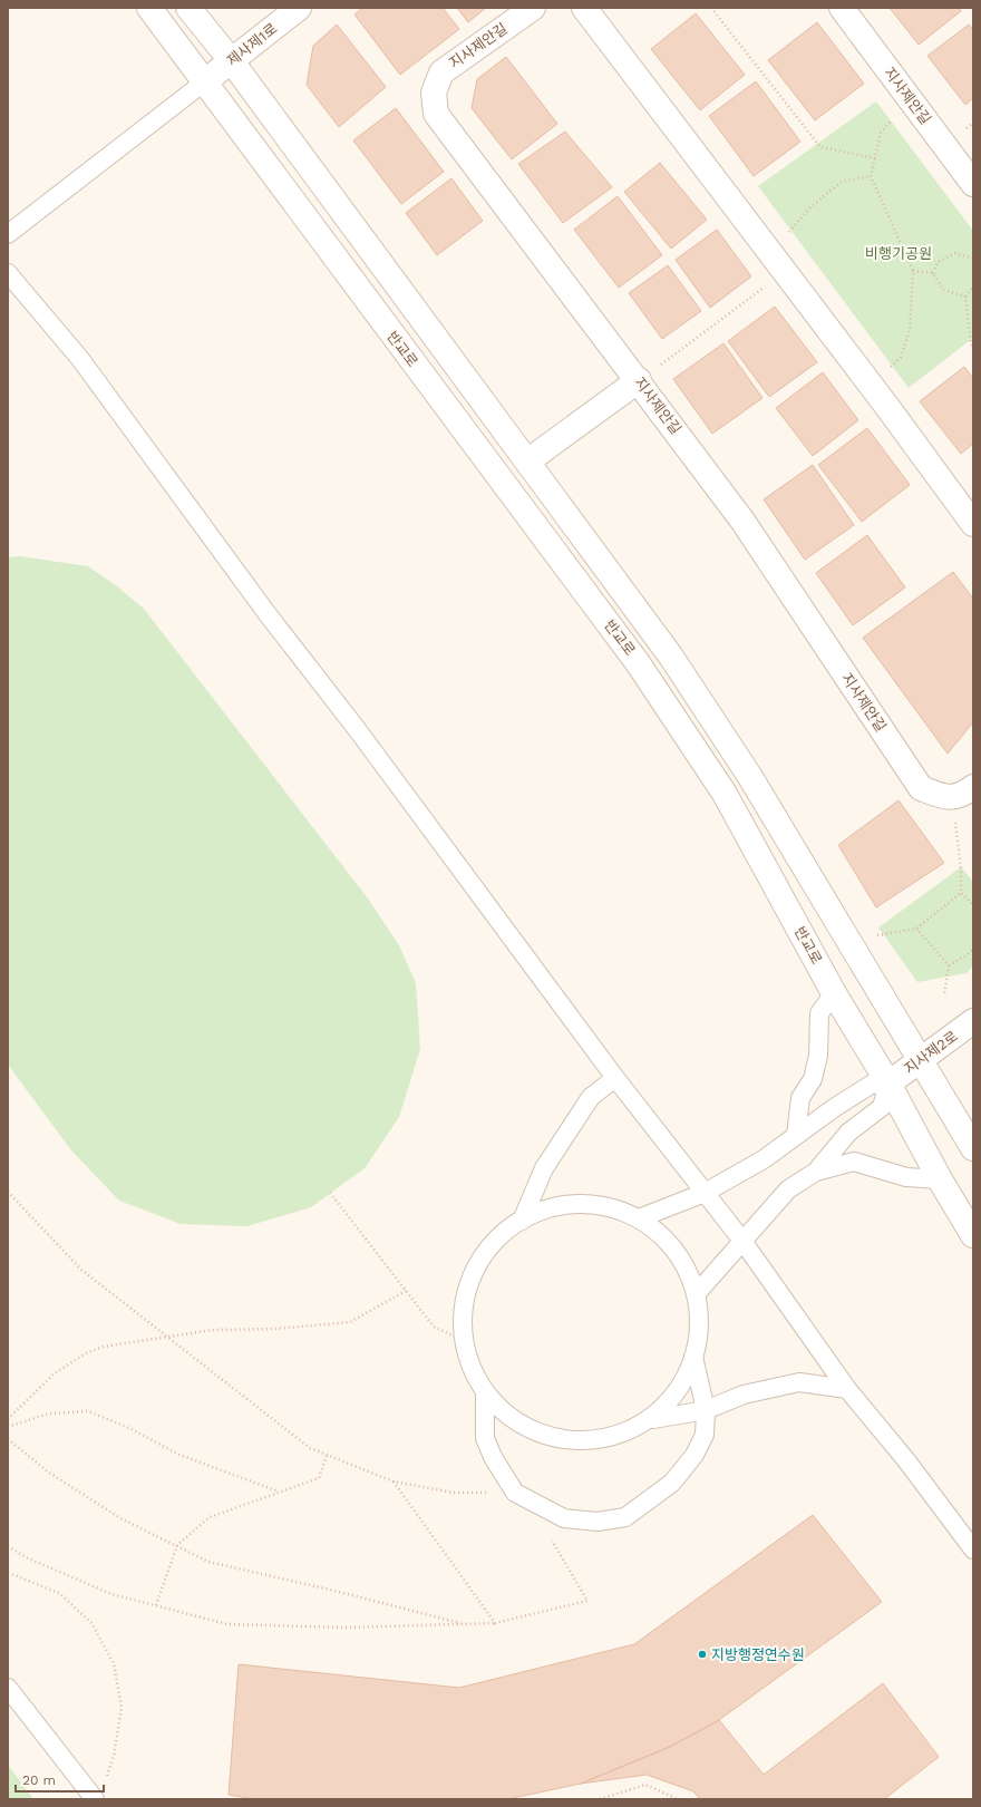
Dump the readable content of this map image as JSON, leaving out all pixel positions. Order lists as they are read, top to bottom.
{
  "streets": {
    "street": [
      "제사제1로",
      "지사제안길",
      "반교로",
      "지사제2로"
    ]
  },
  "crossings": [
    ["제사제1로", "반교로"],
    ["반교로", "지사제2로"]
  ],
  "parks": ["비행기공원"],
  "places": ["지방행정연수원"],
  "scale_bar": "20 m"
}
